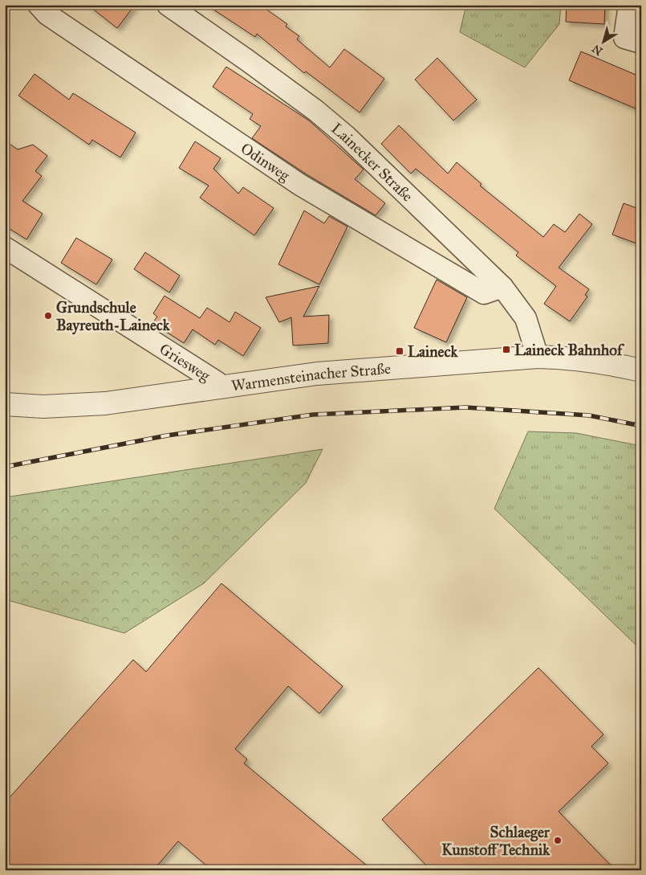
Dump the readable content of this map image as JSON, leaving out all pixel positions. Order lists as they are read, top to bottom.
{
  "streets": {
    "street": [
      "Odinweg",
      "Lainecker Straße",
      "Griesweg",
      "Warmensteinacher Straße"
    ]
  },
  "crossings": [
    ["Odinweg", "Lainecker Straße"],
    ["Lainecker Straße", "Warmensteinacher Straße"],
    ["Griesweg", "Warmensteinacher Straße"]
  ],
  "places": {
    "other": ["Grundschule Bayreuth-Laineck", "Schlaeger Kunstoff Technik"],
    "transit": ["Laineck Bahnhof", "Laineck"]
  },
  "north": "bottom left"
}
